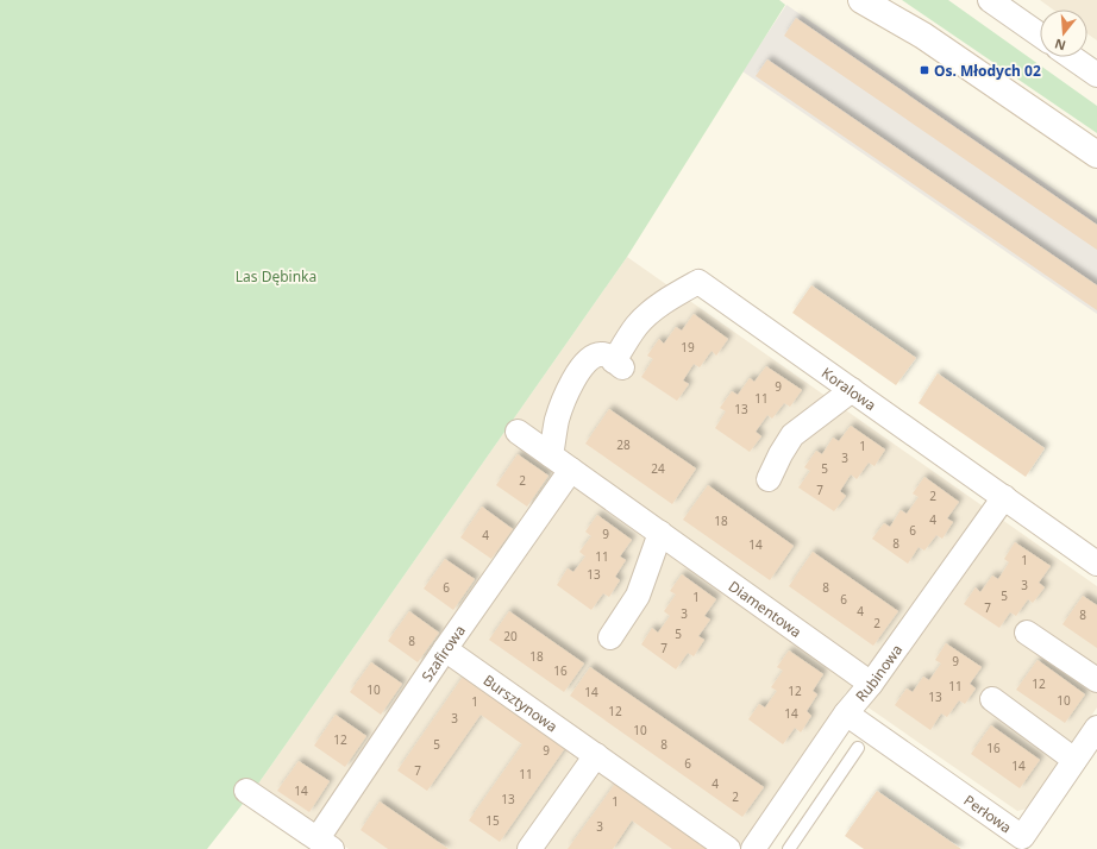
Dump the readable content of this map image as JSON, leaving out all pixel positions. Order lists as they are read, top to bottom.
{
  "streets": {
    "street": [
      "Koralowa",
      "Diamentowa",
      "Szafirowa",
      "Rubinowa",
      "Bursztynowa",
      "Perłowa"
    ]
  },
  "crossings": [
    ["Koralowa", "Diamentowa"],
    ["Koralowa", "Rubinowa"],
    ["Diamentowa", "Szafirowa"],
    ["Diamentowa", "Rubinowa"],
    ["Szafirowa", "Bursztynowa"],
    ["Rubinowa", "Perłowa"]
  ],
  "parks": ["Las Dębinka"],
  "places": {
    "transit": ["Os. Młodych 02"]
  },
  "house_numbers": [
    "19",
    "9",
    "11",
    "13",
    "28",
    "1",
    "3",
    "24",
    "5",
    "2",
    "7",
    "2",
    "4",
    "18",
    "6",
    "9",
    "4",
    "8",
    "14",
    "11",
    "1",
    "13",
    "3",
    "6",
    "8",
    "5",
    "1",
    "6",
    "7",
    "4",
    "3",
    "8",
    "2",
    "5",
    "20",
    "8",
    "7",
    "18",
    "9",
    "16",
    "12",
    "11",
    "10",
    "12",
    "14",
    "13",
    "10",
    "1",
    "12",
    "14",
    "3",
    "10",
    "12",
    "5",
    "8",
    "16",
    "9",
    "6",
    "14",
    "7",
    "11",
    "4",
    "14",
    "2",
    "13",
    "1",
    "15",
    "3"
  ],
  "north": "bottom"
}
